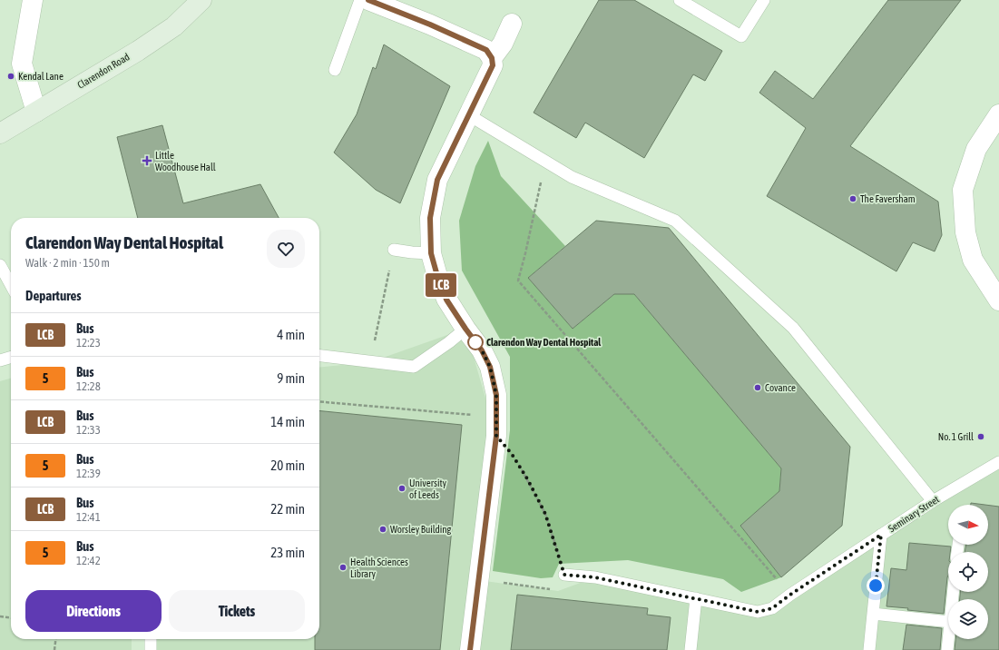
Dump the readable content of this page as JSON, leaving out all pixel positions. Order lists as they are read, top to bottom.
{
  "streets": {
    "street": ["Clarendon Road"],
    "lane": ["Seminary Street"]
  },
  "places": {
    "other": [
      "Kendal Lane",
      "The Faversham",
      "Clarendon Way Dental Hospital",
      "Covance",
      "No. 1 Grill",
      "University of Leeds",
      "Worsley Building",
      "Health Sciences Library"
    ],
    "health": ["Little Woodhouse Hall"]
  },
  "lines": ["bus line LCB"],
  "north": "right",
  "page": {
    "on_map": "LCB",
    "heading": [
      ["Clarendon Way Dental Hospital", "Walk · 2 min · 150 m"],
      "Departures"
    ],
    "list": [
      {
        "mark": "LCB",
        "name": "Bus",
        "note": "12:23",
        "value": "4 min"
      },
      {
        "mark": "5",
        "name": "Bus",
        "note": "12:28",
        "value": "9 min"
      },
      {
        "mark": "LCB",
        "name": "Bus",
        "note": "12:33",
        "value": "14 min"
      },
      {
        "mark": "5",
        "name": "Bus",
        "note": "12:39",
        "value": "20 min"
      },
      {
        "mark": "LCB",
        "name": "Bus",
        "note": "12:41",
        "value": "22 min"
      },
      {
        "mark": "5",
        "name": "Bus",
        "note": "12:42",
        "value": "23 min"
      }
    ],
    "buttons": ["Directions", "Tickets"]
  }
}
